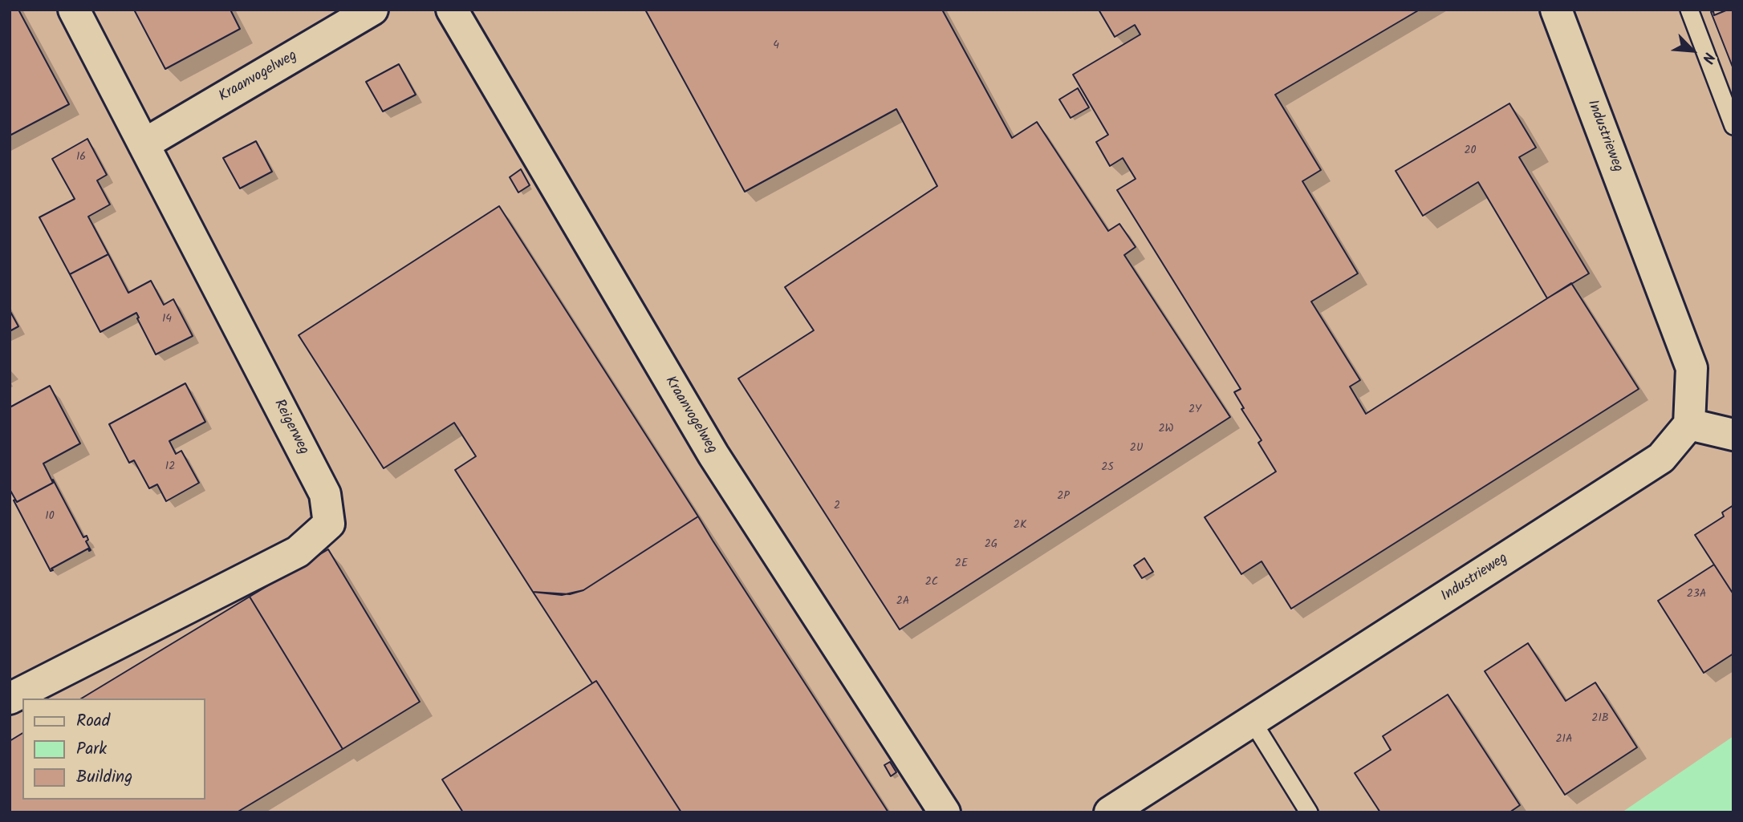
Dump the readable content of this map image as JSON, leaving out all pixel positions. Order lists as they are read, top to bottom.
{
  "streets": {
    "street": ["Kraanvogelweg", "Industrieweg", "Reigerweg"]
  },
  "crossings": [
    ["Kraanvogelweg", "Reigerweg"]
  ],
  "house_numbers": [
    "4",
    "20",
    "16",
    "14",
    "2Y",
    "2W",
    "2U",
    "12",
    "2S",
    "2P",
    "2",
    "10",
    "2K",
    "2G",
    "2E",
    "2C",
    "23A",
    "2A",
    "21B",
    "21A"
  ],
  "legend": ["Road", "Park", "Building"],
  "north": "bottom right"
}
